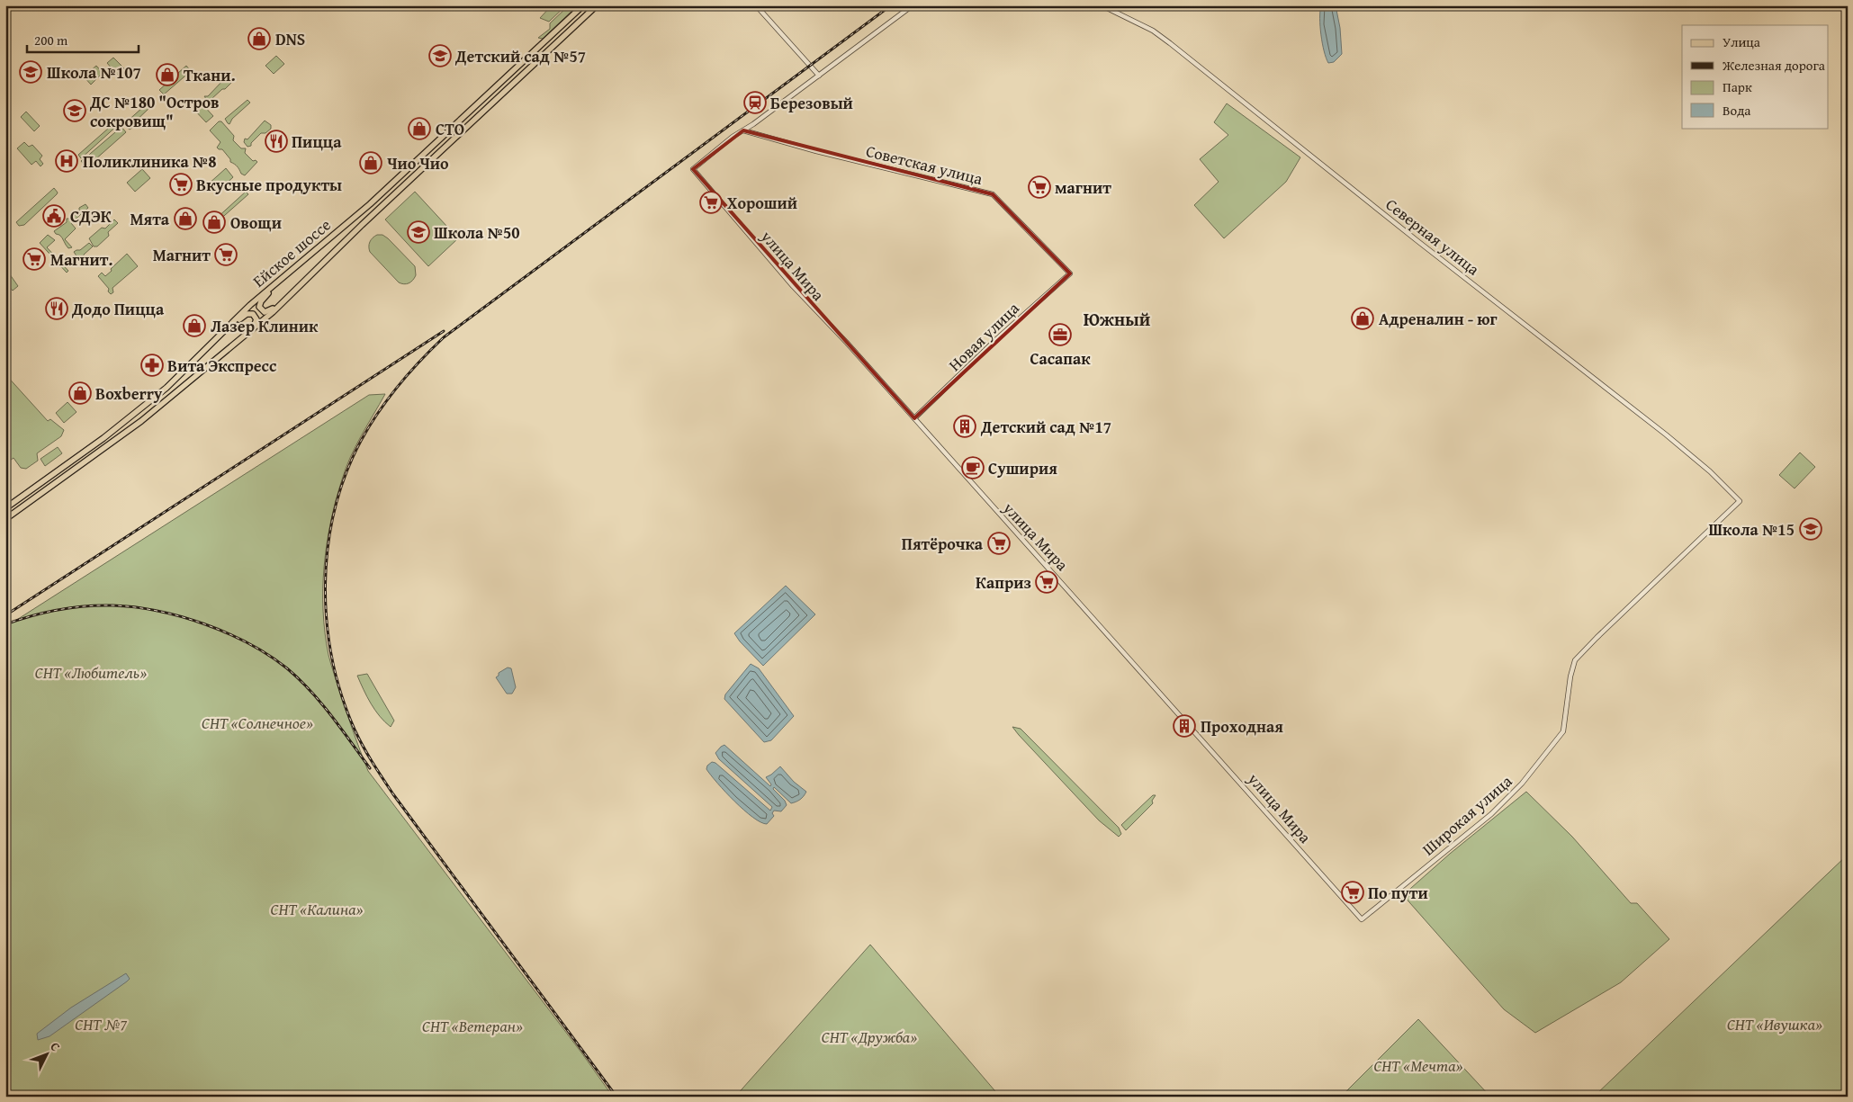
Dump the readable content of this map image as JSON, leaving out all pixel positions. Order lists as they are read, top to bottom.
{
  "streets": {
    "main road": ["Ейское шоссе"],
    "street": [
      "Советская улица",
      "Северная улица",
      "улица Мира",
      "Новая улица",
      "Широкая улица"
    ]
  },
  "crossings": [
    ["Советская улица", "улица Мира"],
    ["Советская улица", "Новая улица"],
    ["Северная улица", "Широкая улица"],
    ["улица Мира", "Новая улица"],
    ["улица Мира", "Широкая улица"]
  ],
  "districts": ["Южный"],
  "parks": [
    "СНТ «Любитель»",
    "СНТ «Солнечное»",
    "СНТ «Калина»",
    "СНТ №7",
    "СНТ «Ивушка»",
    "СНТ «Ветеран»",
    "СНТ «Дружба»",
    "СНТ «Мечта»"
  ],
  "places": {
    "shop": [
      "DNS",
      "Ткани.",
      "СТО",
      "Чио Чио",
      "Мята",
      "Овощи",
      "Адреналин - юг",
      "Лазер Клиник",
      "Boxberry"
    ],
    "school or university": [
      "Детский сад №57",
      "Школа №107",
      "ДС №180 \"Остров сокровищ\"",
      "Школа №50",
      "Школа №15"
    ],
    "station": ["Березовый"],
    "restaurant": ["Пицца", "Додо Пицца"],
    "hospital": ["Поликлиника №8"],
    "supermarket": [
      "Вкусные продукты",
      "магнит",
      "Хороший",
      "Магнит",
      "Магнит.",
      "Пятёрочка",
      "Каприз",
      "По пути"
    ],
    "public building": ["СДЭК"],
    "office": ["Сасапак"],
    "pharmacy": ["Вита Экспресс"],
    "building": ["Детский сад №17", "Проходная"],
    "cafe": ["Суширия"]
  },
  "legend": [
    "Улица",
    "Железная дорога",
    "Парк",
    "Вода"
  ],
  "scale_bar": "200 m",
  "north": "top right"
}
